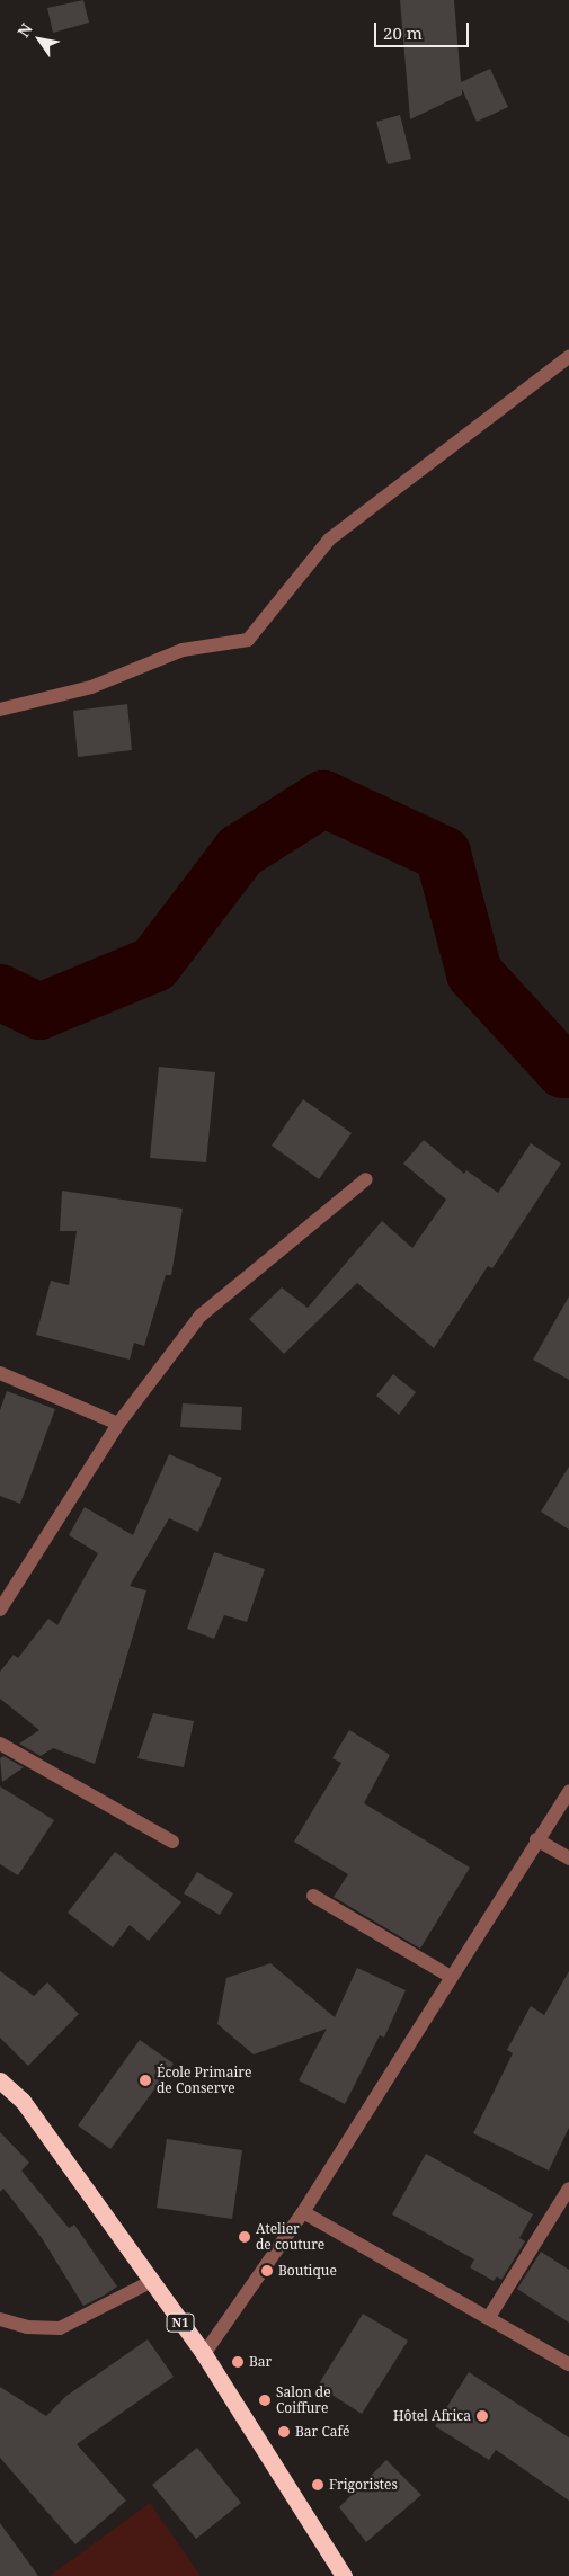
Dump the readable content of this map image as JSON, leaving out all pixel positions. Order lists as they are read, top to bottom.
{
  "streets": {
    "highway": ["N1"]
  },
  "places": [
    "École Primaire de Conserve",
    "Atelier de couture",
    "Boutique",
    "Bar",
    "Salon de Coiffure",
    "Hôtel Africa",
    "Bar Café",
    "Frigoristes"
  ],
  "scale_bar": "20 m",
  "north": "top left"
}
